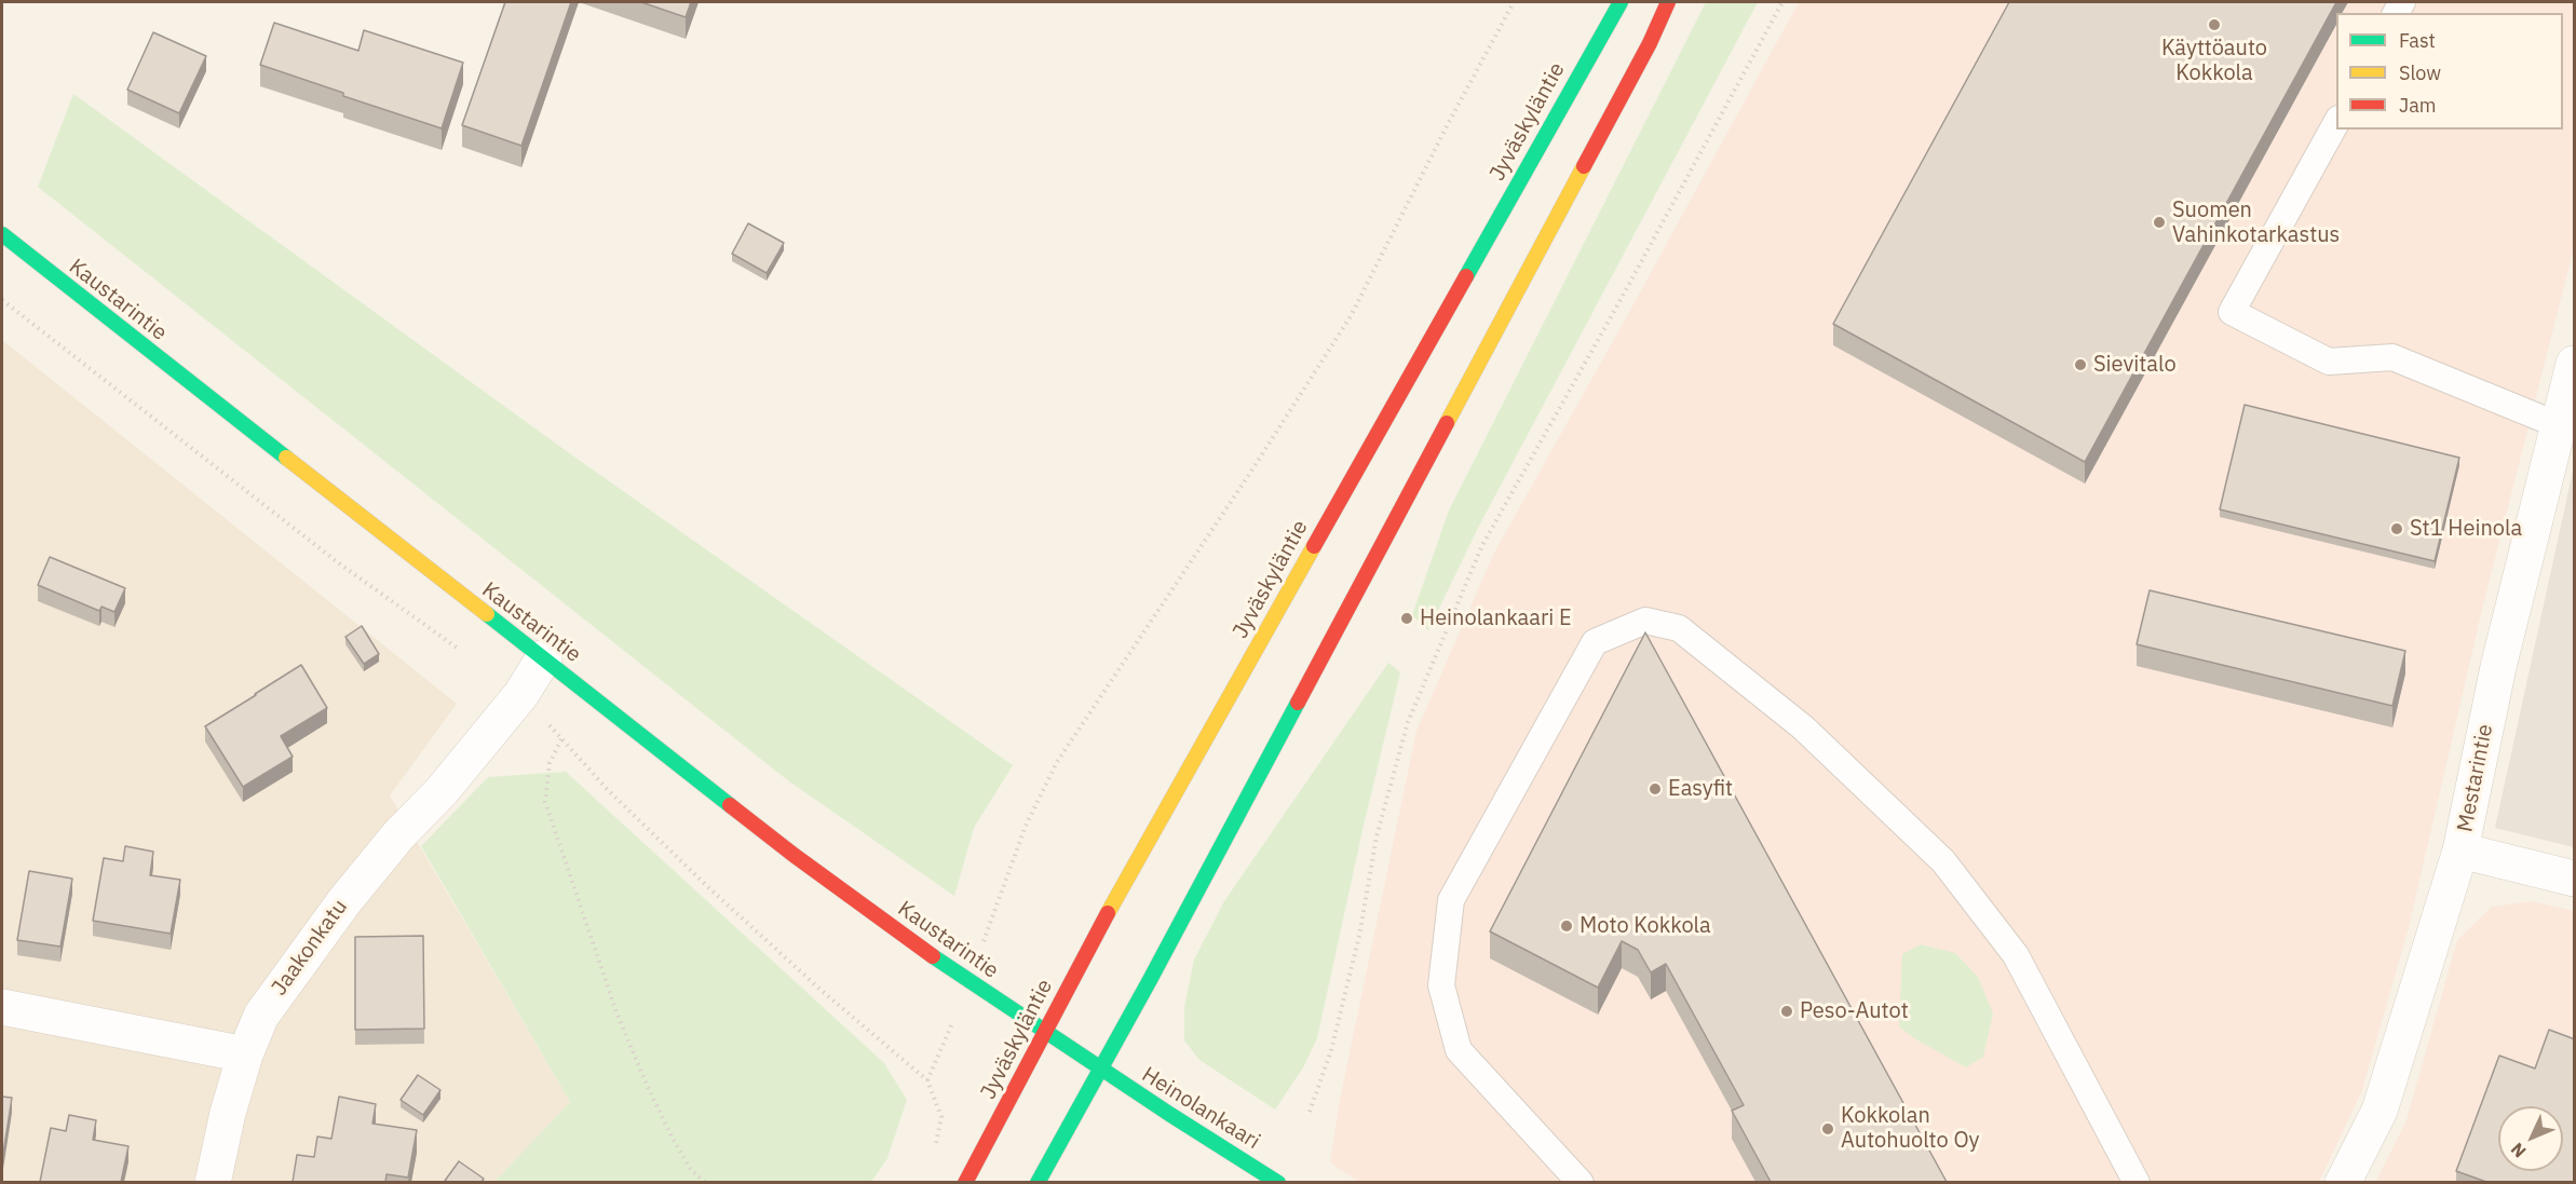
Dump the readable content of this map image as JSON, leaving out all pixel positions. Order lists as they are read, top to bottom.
{
  "streets": {
    "main road": ["Jyväskyläntie", "Kaustarintie", "Heinolankaari"],
    "street": ["Mestarintie", "Jaakonkatu"]
  },
  "crossings": [
    ["Jyväskyläntie", "Kaustarintie"],
    ["Kaustarintie", "Jaakonkatu"],
    ["Kaustarintie", "Heinolankaari"]
  ],
  "places": [
    "Käyttöauto Kokkola",
    "Suomen Vahinkotarkastus",
    "Sievitalo",
    "St1 Heinola",
    "Heinolankaari E",
    "Easyfit",
    "Moto Kokkola",
    "Peso-Autot",
    "Kokkolan Autohuolto Oy"
  ],
  "legend": ["Fast", "Slow", "Jam"],
  "north": "bottom left"
}
